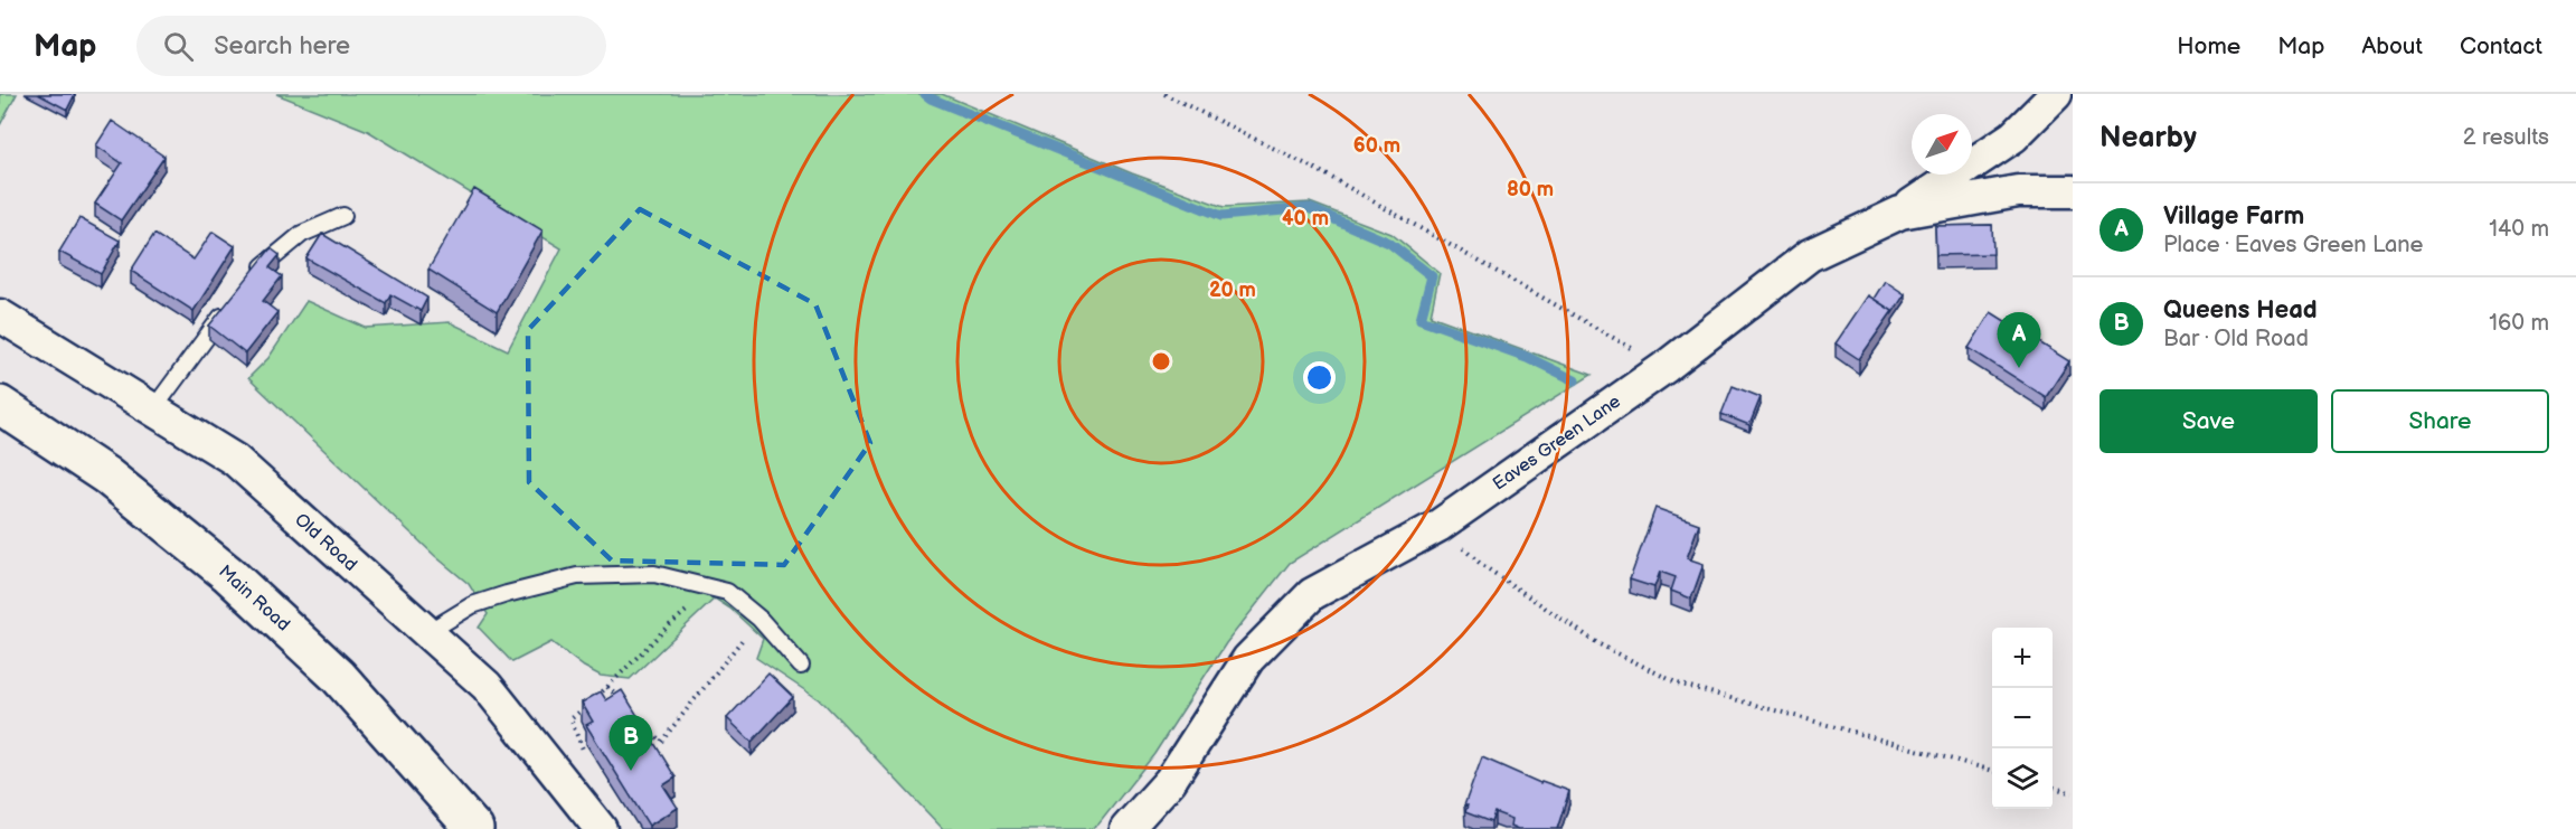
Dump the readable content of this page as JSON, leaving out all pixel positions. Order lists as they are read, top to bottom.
{
  "streets": {
    "main road": ["Main Road"],
    "street": ["Eaves Green Lane", "Old Road"]
  },
  "north": "top right",
  "page": {
    "header": "Map",
    "search": "Search here",
    "nav": [
      "Home",
      "Map",
      "About",
      "Contact"
    ],
    "heading": ["Nearby", "2 results"],
    "list": [
      {
        "mark": "A",
        "name": "Village Farm",
        "note": "Place · Eaves Green Lane",
        "value": "140 m"
      },
      {
        "mark": "B",
        "name": "Queens Head",
        "note": "Bar · Old Road",
        "value": "160 m"
      }
    ],
    "pins": ["A", "B"],
    "buttons": ["Save", "Share"],
    "map_buttons": ["+", "−"]
  },
  "rings": [
    "60 m",
    "80 m",
    "40 m",
    "20 m"
  ]
}
